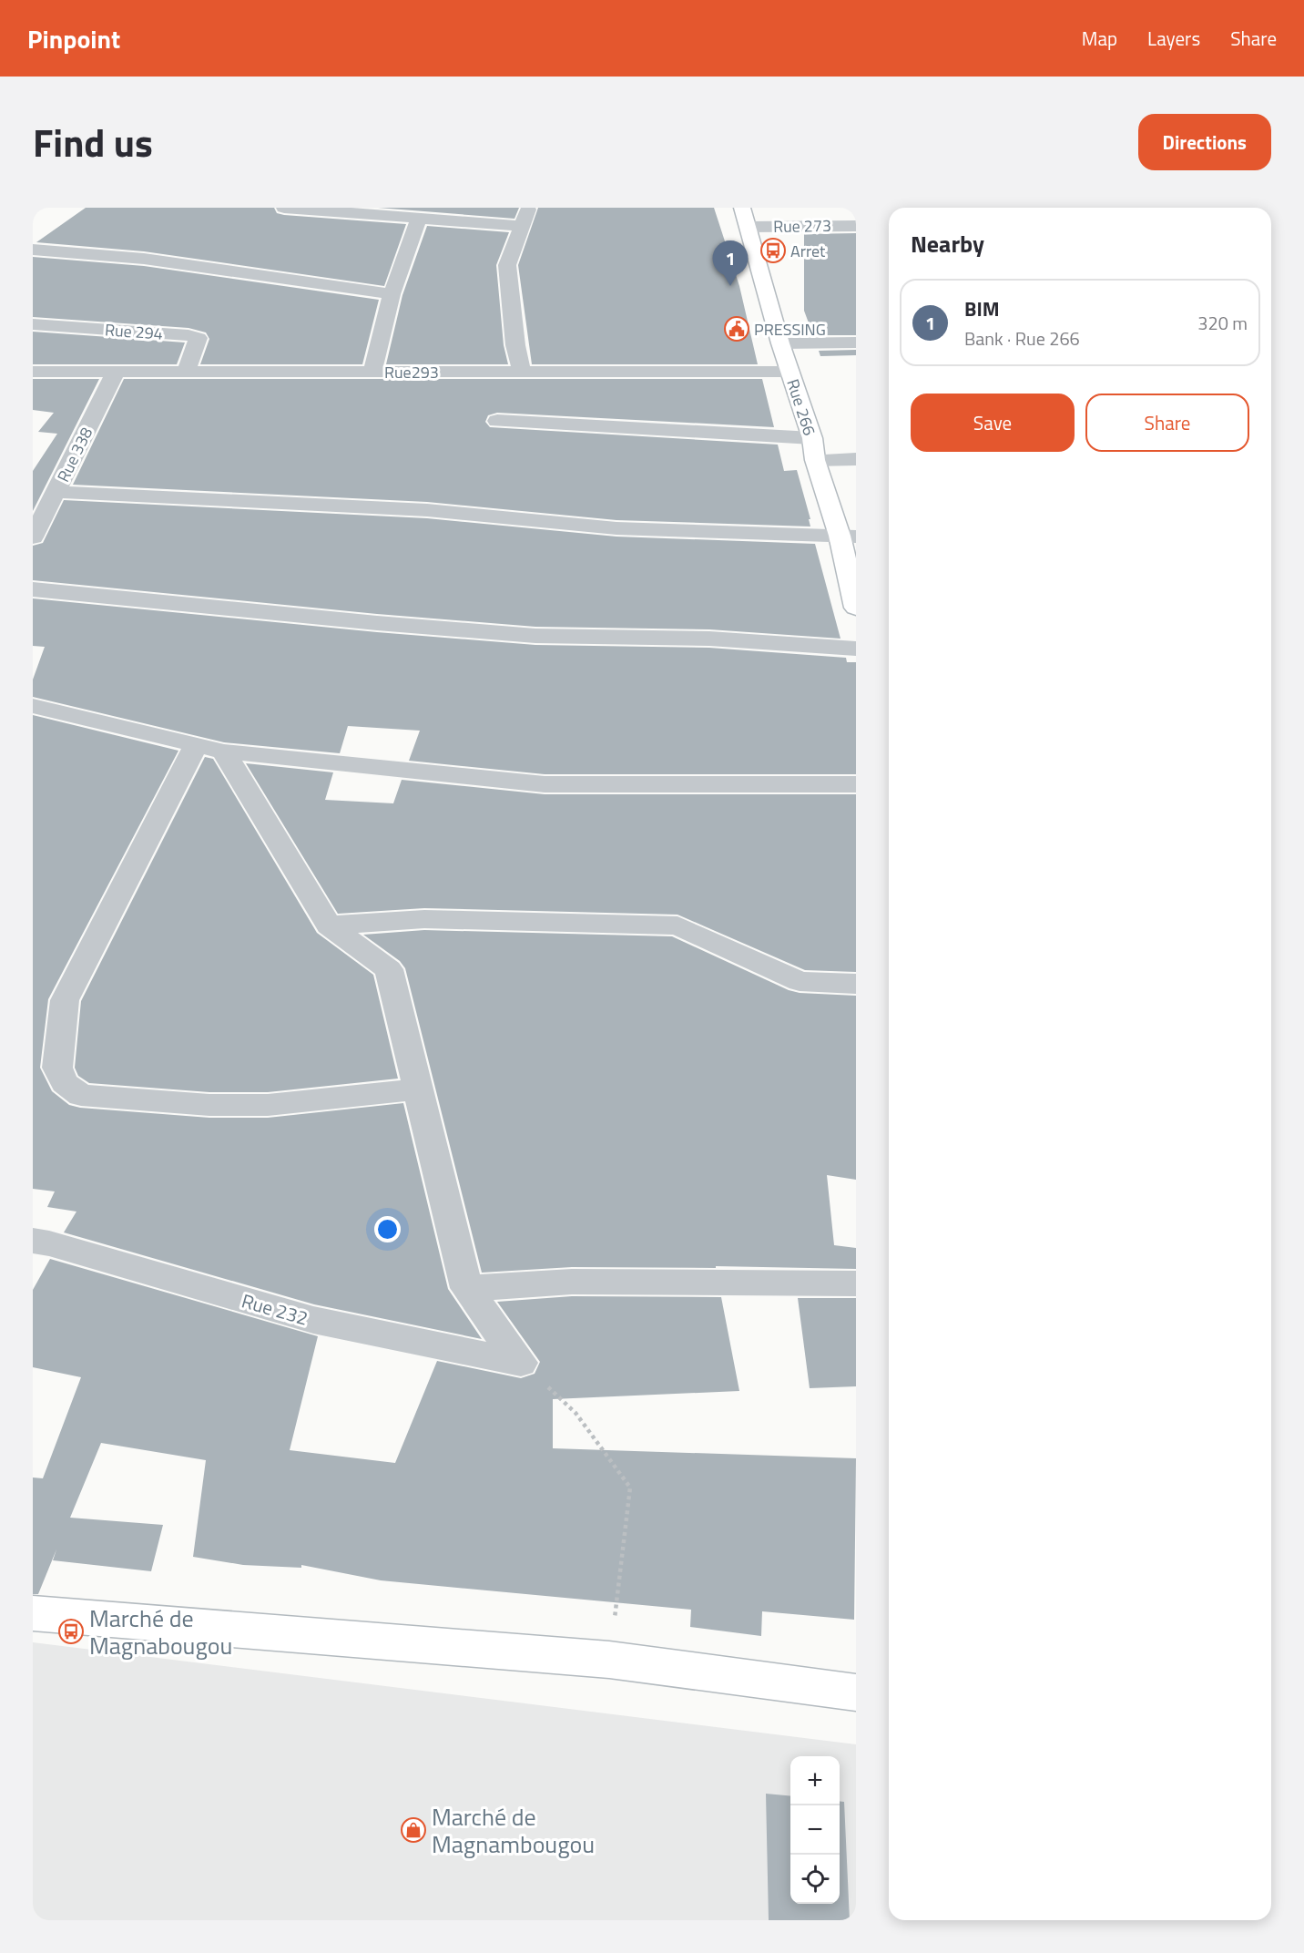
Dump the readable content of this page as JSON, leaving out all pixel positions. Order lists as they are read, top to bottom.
{
  "streets": {
    "main road": ["Rue 266"],
    "street": [
      "Rue 273",
      "Rue 294",
      "Rue293",
      "Rue 338",
      "Rue 232"
    ]
  },
  "crossings": [
    ["Rue 273", "Rue 266"],
    ["Rue 294", "Rue293"],
    ["Rue293", "Rue 266"],
    ["Rue293", "Rue 338"]
  ],
  "places": {
    "bus stop": ["Arret", "Marché de Magnabougou"],
    "public building": ["PRESSING"],
    "shop": ["Marché de Magnambougou"]
  },
  "page": {
    "header": "Pinpoint",
    "nav": ["Map", "Layers", "Share"],
    "title": "Find us",
    "buttons": [
      "Directions",
      ["Save", "Share"]
    ],
    "heading": "Nearby",
    "pins": "1",
    "list": [
      {
        "mark": "1",
        "name": "BIM",
        "note": "Bank · Rue 266",
        "value": "320 m"
      }
    ],
    "map_buttons": ["+", "−"]
  }
}
